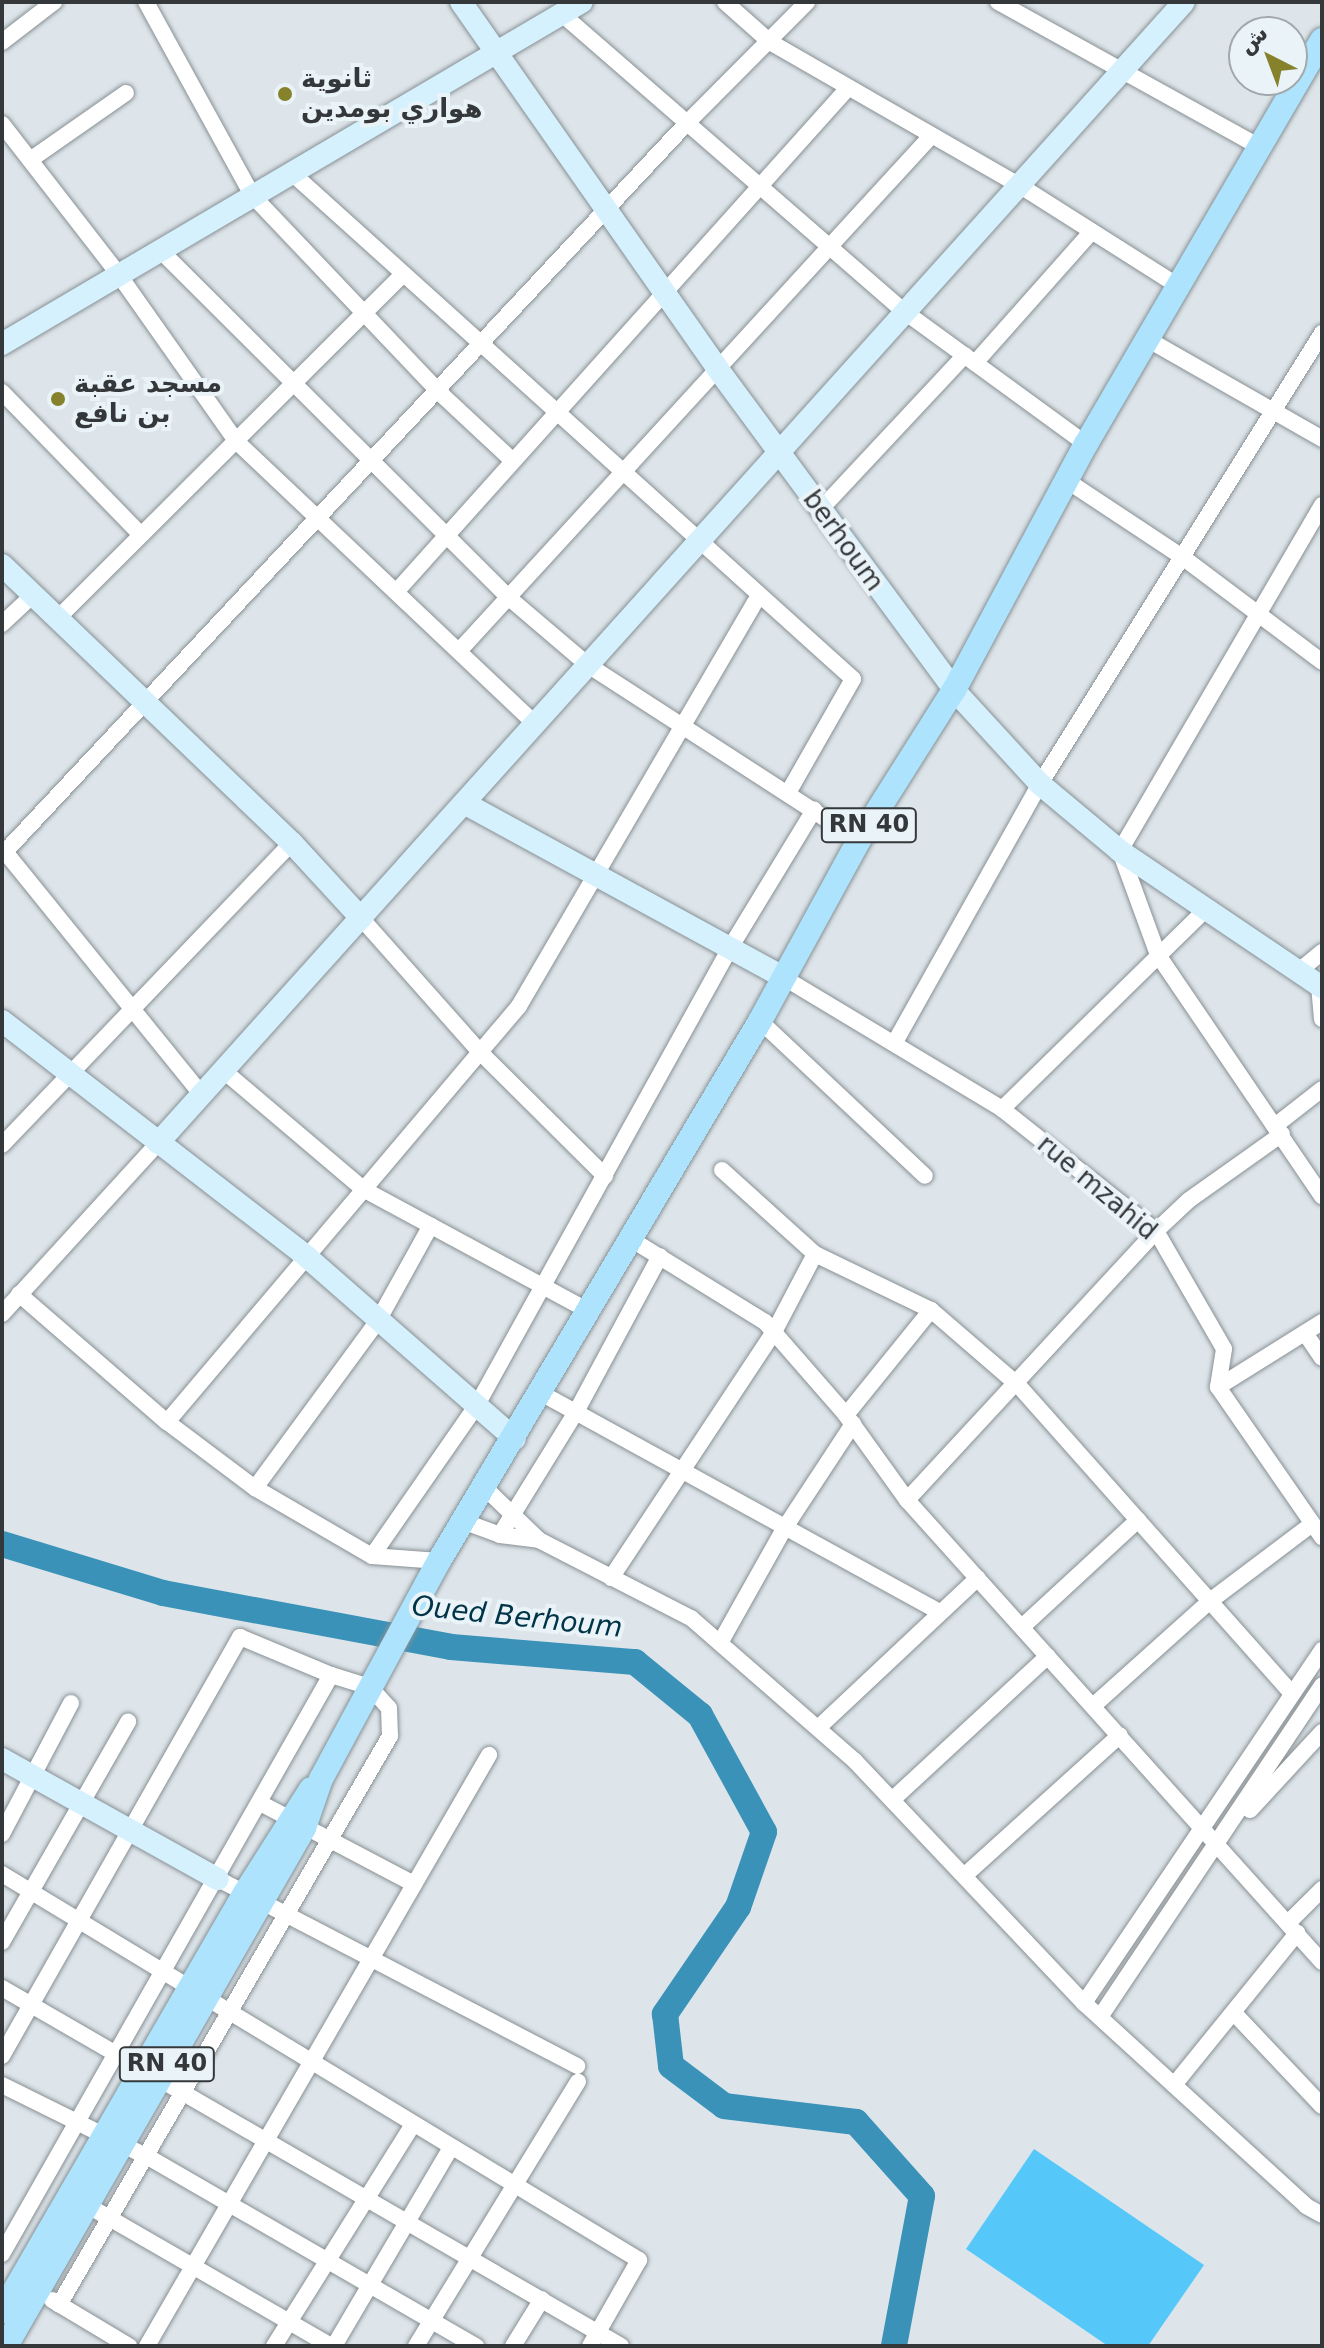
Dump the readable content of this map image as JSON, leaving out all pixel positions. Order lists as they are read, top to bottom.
{
  "streets": {
    "main road": ["RN 40"],
    "street": ["berhoum", "rue mzahid"]
  },
  "crossings": [
    ["berhoum", "RN 40"],
    ["RN 40", "rue mzahid"]
  ],
  "water": ["Oued Berhoum"],
  "places": ["ثانوية هواري بومدين", "مسجد عقبة بن نافع"],
  "north": "top left"
}
